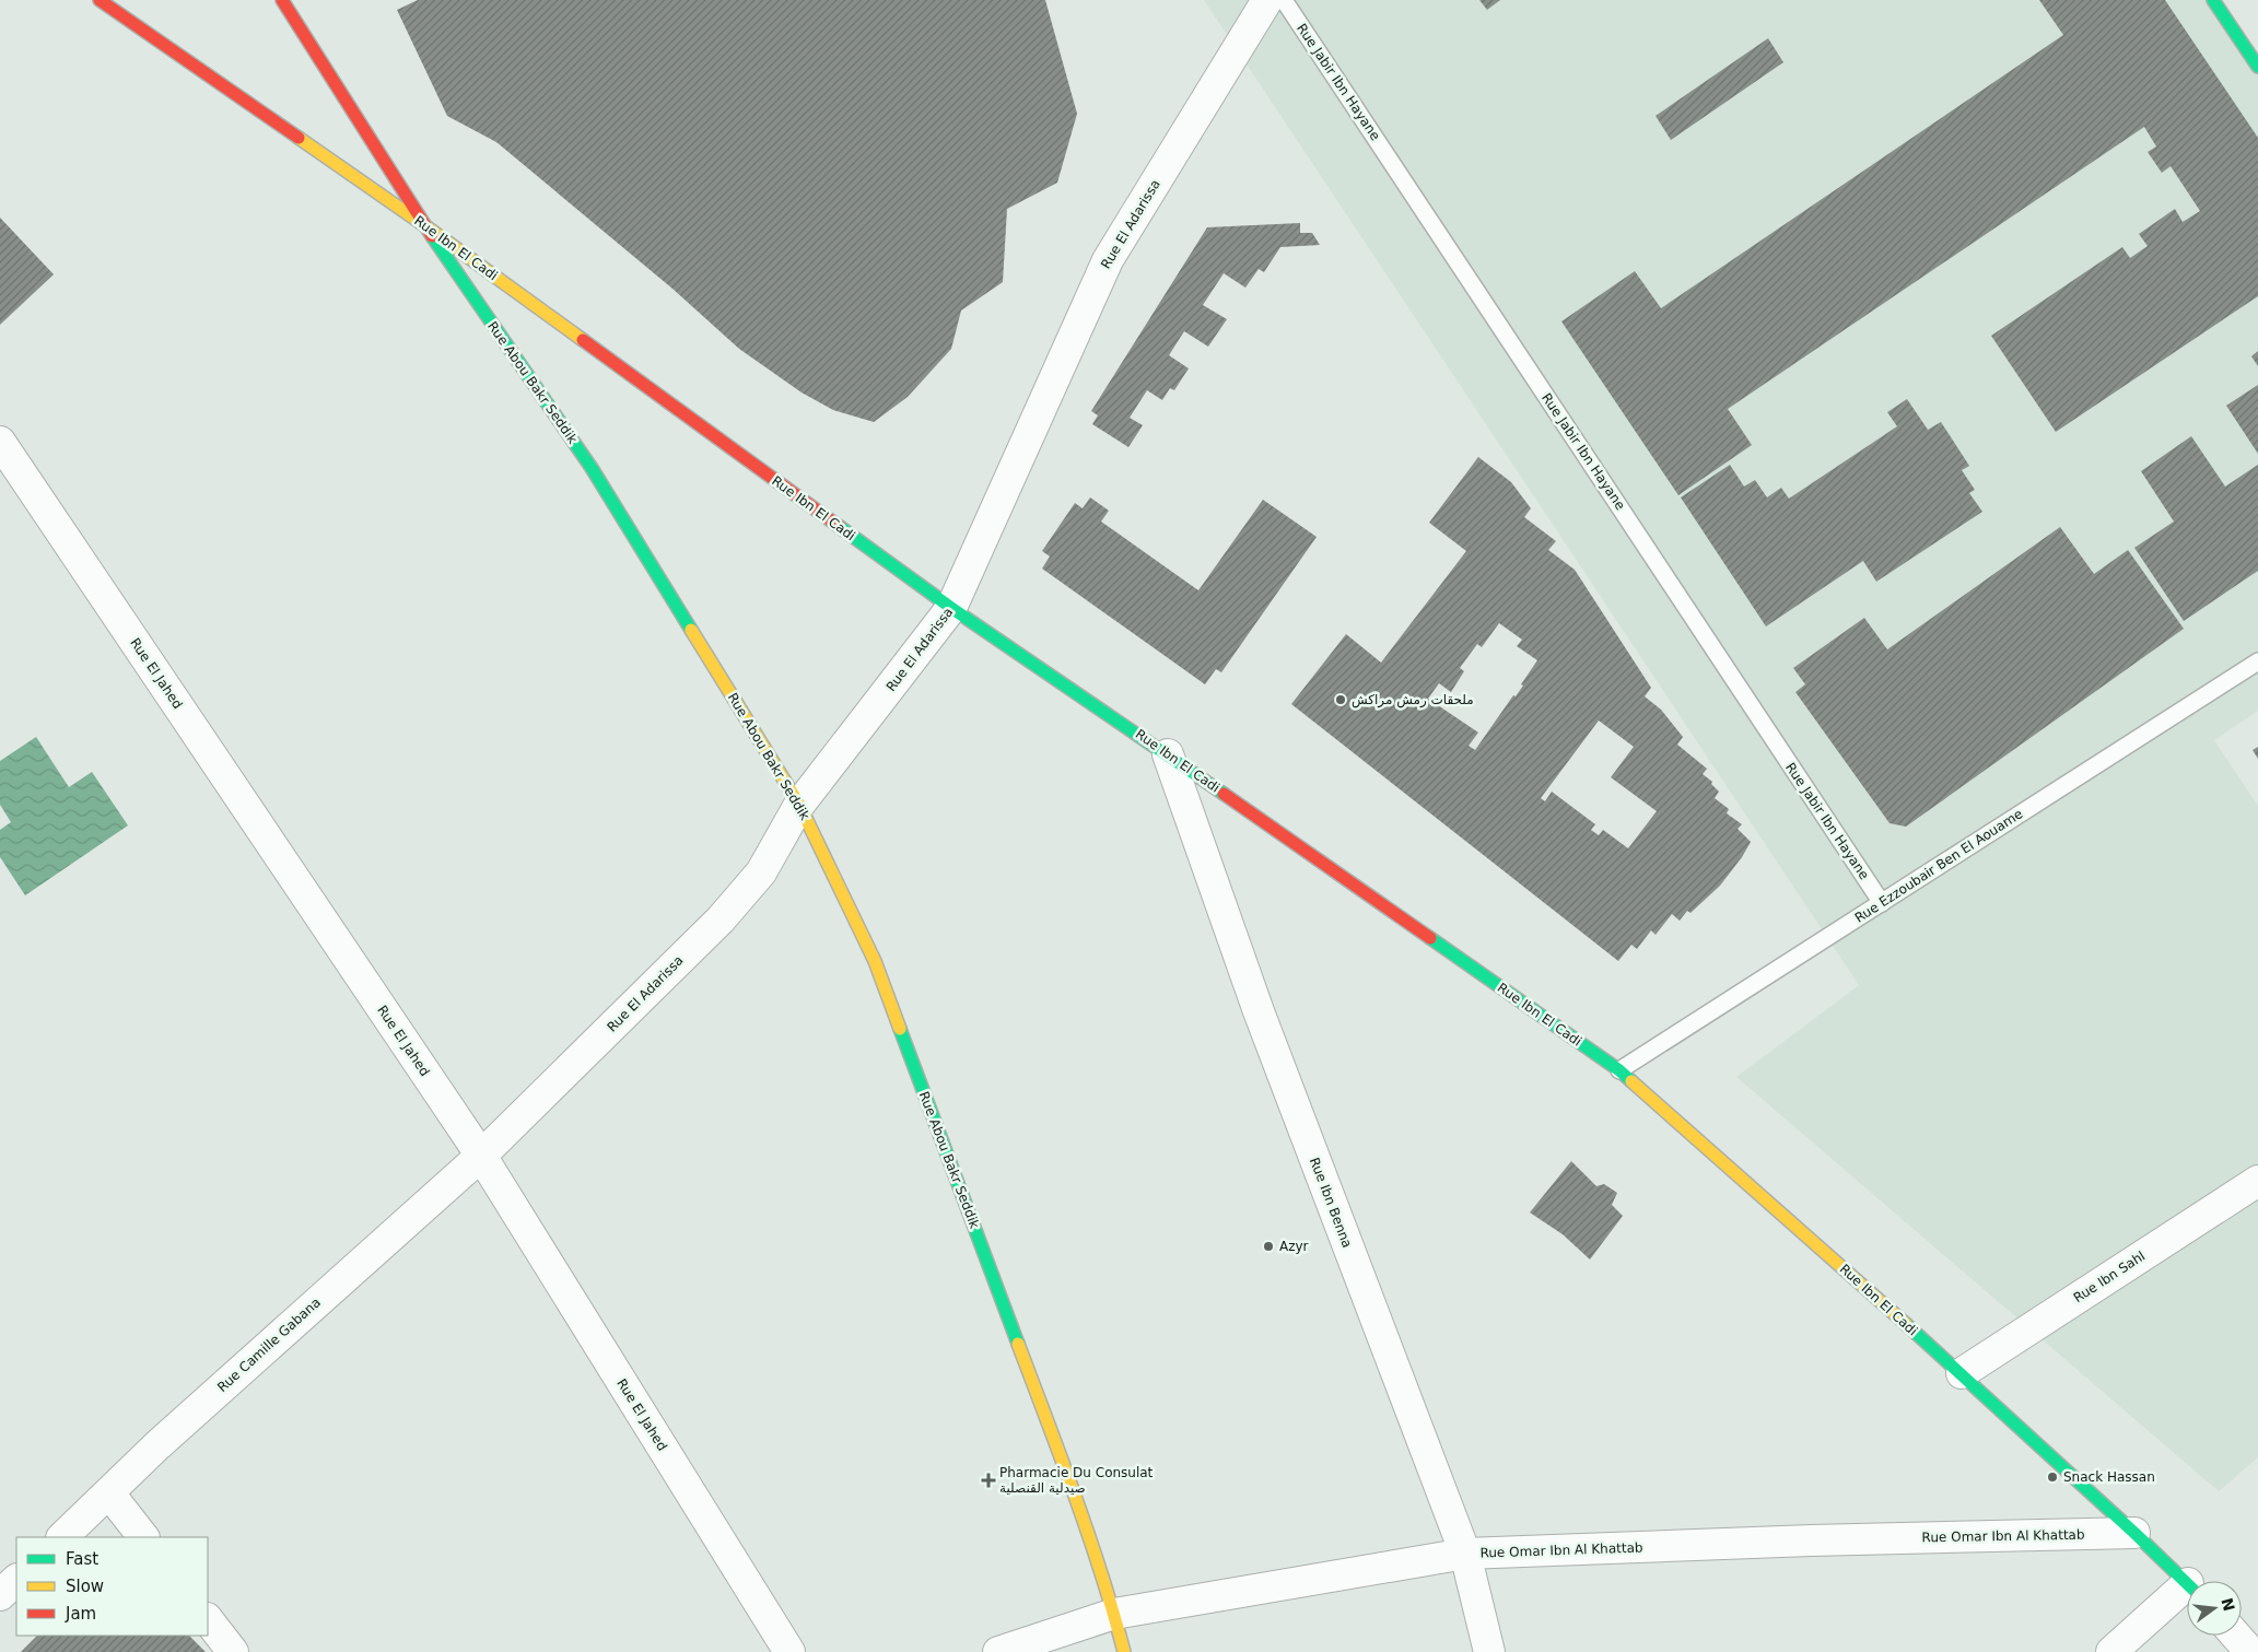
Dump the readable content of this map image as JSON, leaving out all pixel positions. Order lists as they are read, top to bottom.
{
  "streets": {
    "street": [
      "Rue El Adarissa",
      "Rue Ibn El Cadi",
      "Rue Abou Bakr Seddik",
      "Rue El Jahed",
      "Rue Ibn Benna",
      "Rue Ibn Sahl",
      "Rue Camille Gabana",
      "Rue Omar Ibn Al Khattab"
    ],
    "lane": ["Rue Jabir Ibn Hayane", "Rue Ezzoubair Ben El Aouame"]
  },
  "crossings": [
    ["Rue Jabir Ibn Hayane", "Rue Ezzoubair Ben El Aouame"],
    ["Rue El Adarissa", "Rue Ibn El Cadi"],
    ["Rue El Adarissa", "Rue Abou Bakr Seddik"],
    ["Rue El Adarissa", "Rue El Jahed"],
    ["Rue El Adarissa", "Rue Camille Gabana"],
    ["Rue Ibn El Cadi", "Rue Abou Bakr Seddik"],
    ["Rue Ibn El Cadi", "Rue Ezzoubair Ben El Aouame"],
    ["Rue Ibn El Cadi", "Rue Ibn Benna"],
    ["Rue Ibn El Cadi", "Rue Ibn Sahl"],
    ["Rue Ibn El Cadi", "Rue Omar Ibn Al Khattab"],
    ["Rue Abou Bakr Seddik", "Rue Omar Ibn Al Khattab"],
    ["Rue El Jahed", "Rue Camille Gabana"],
    ["Rue Ibn Benna", "Rue Omar Ibn Al Khattab"]
  ],
  "places": {
    "other": ["ملحقات رمش مراكش", "Azyr", "Snack Hassan"],
    "health": ["Pharmacie Du Consulat صيدلية القنصلية"]
  },
  "legend": ["Fast", "Slow", "Jam"],
  "north": "right"
}
